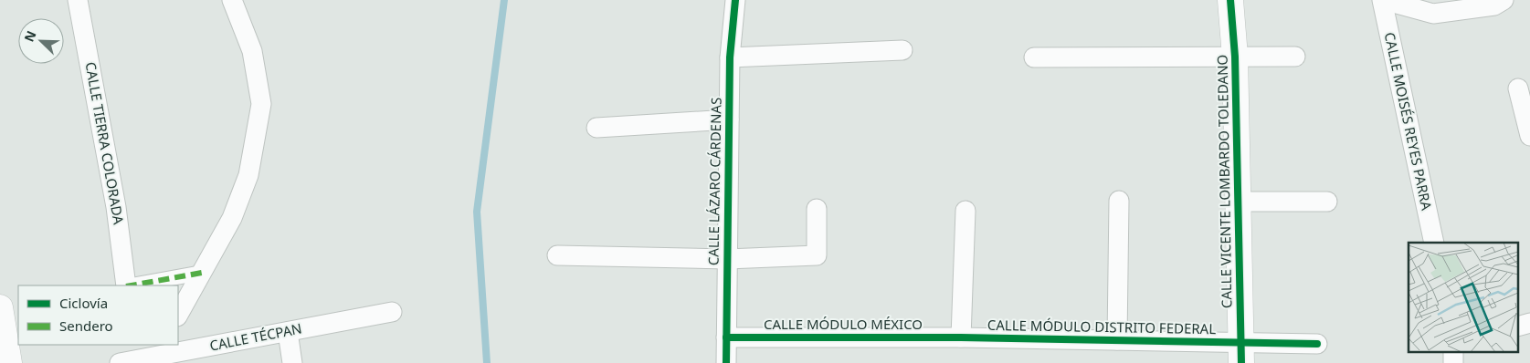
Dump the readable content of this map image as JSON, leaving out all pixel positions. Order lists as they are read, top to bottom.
{
  "streets": {
    "street": [
      "CALLE MOISÉS REYES PARRA",
      "CALLE TIERRA COLORADA",
      "CALLE LÁZARO CÁRDENAS",
      "CALLE VICENTE LOMBARDO TOLEDANO",
      "CALLE MÓDULO MÉXICO",
      "CALLE MÓDULO DISTRITO FEDERAL",
      "CALLE TÉCPAN"
    ]
  },
  "crossings": [
    ["CALLE LÁZARO CÁRDENAS", "CALLE MÓDULO MÉXICO"],
    ["CALLE VICENTE LOMBARDO TOLEDANO", "CALLE MÓDULO DISTRITO FEDERAL"],
    ["CALLE MÓDULO MÉXICO", "CALLE MÓDULO DISTRITO FEDERAL"]
  ],
  "legend": ["Ciclovía", "Sendero"],
  "north": "top left"
}
